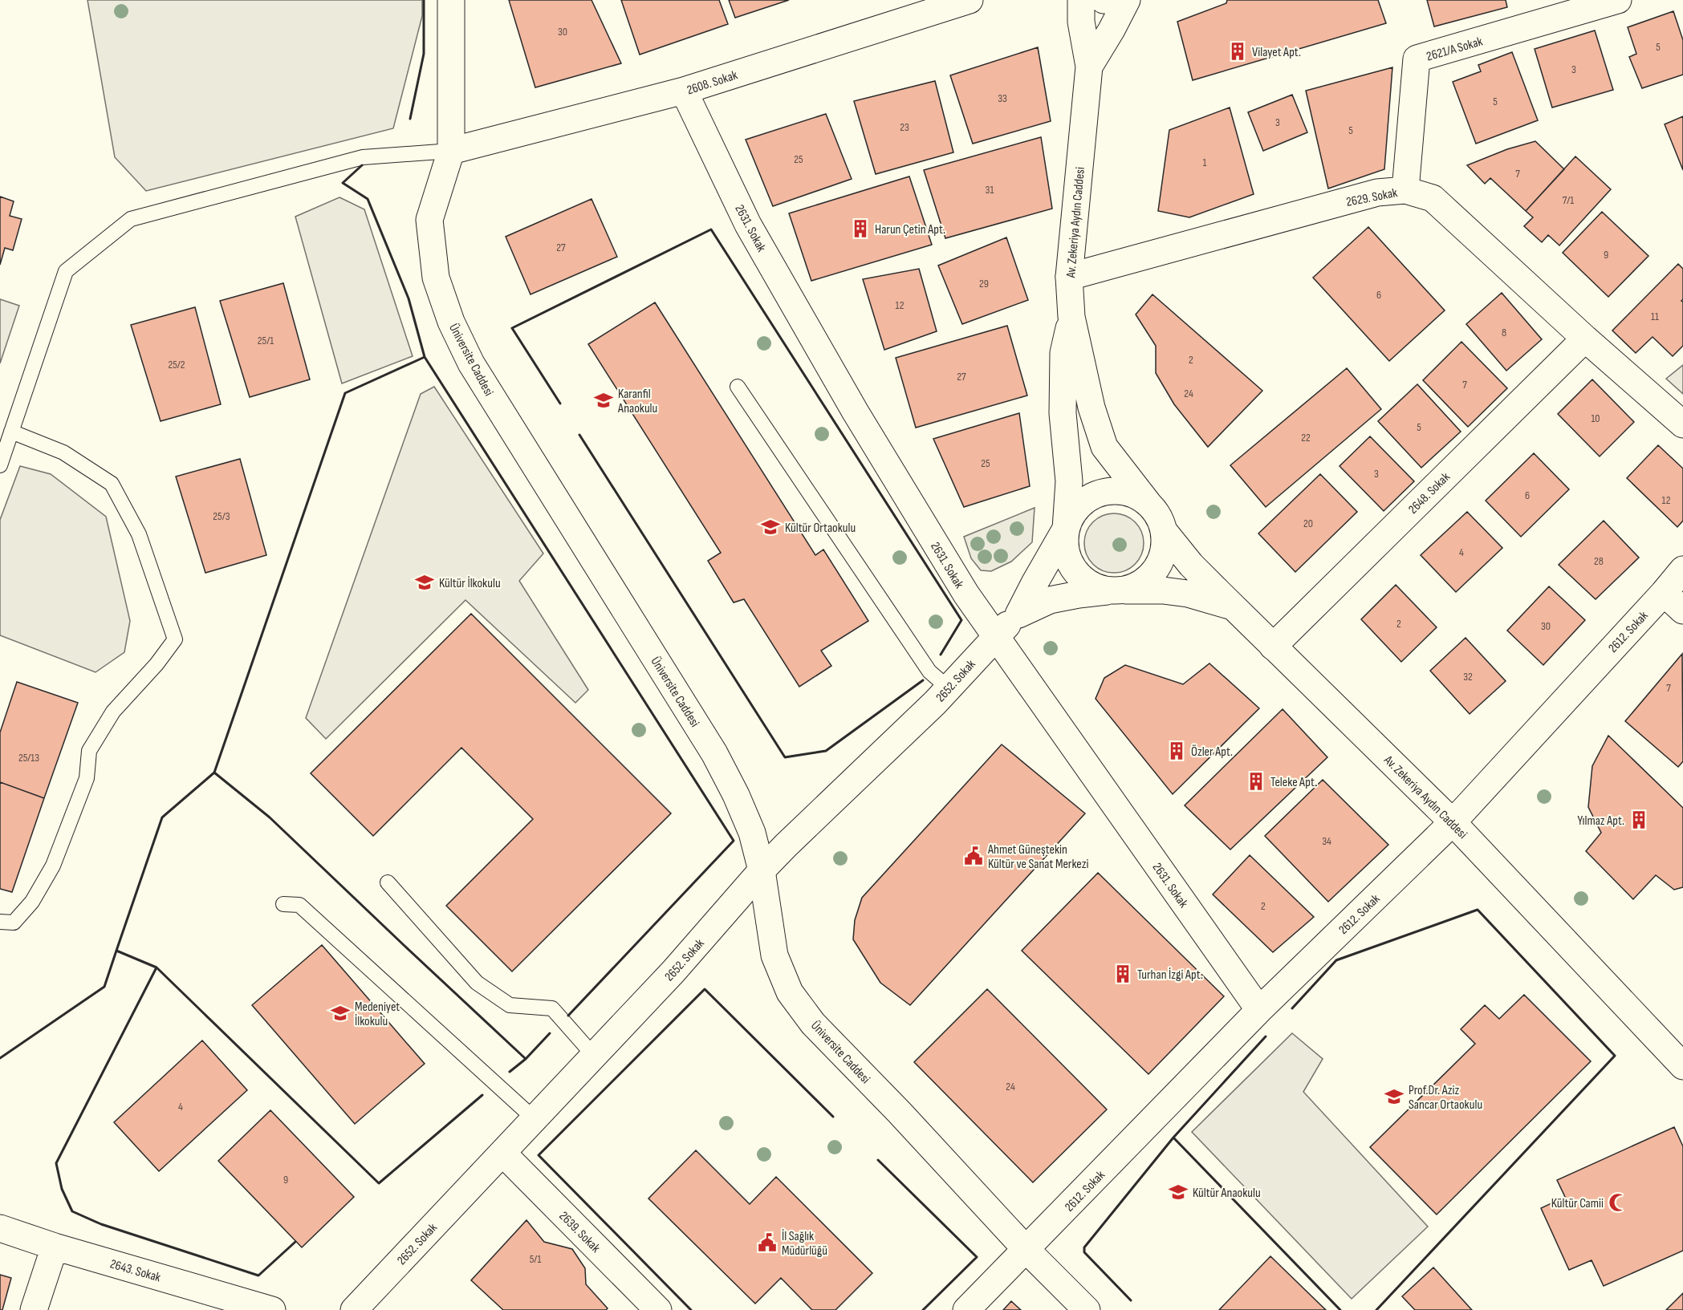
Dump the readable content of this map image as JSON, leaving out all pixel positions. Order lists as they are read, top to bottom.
{
  "streets": {
    "street": [
      "2621/A Sokak",
      "2608. Sokak",
      "2629. Sokak",
      "Av. Zekeriya Aydın Caddesi",
      "2631. Sokak",
      "Üniversite Caddesi",
      "2648. Sokak",
      "2612. Sokak",
      "2652. Sokak",
      "2639. Sokak",
      "2643. Sokak"
    ]
  },
  "crossings": [
    ["2621/A Sokak", "2629. Sokak"],
    ["2608. Sokak", "2631. Sokak"],
    ["2608. Sokak", "Üniversite Caddesi"],
    ["2629. Sokak", "Av. Zekeriya Aydın Caddesi"],
    ["2629. Sokak", "2648. Sokak"],
    ["Av. Zekeriya Aydın Caddesi", "2648. Sokak"],
    ["Av. Zekeriya Aydın Caddesi", "2612. Sokak"],
    ["2631. Sokak", "2612. Sokak"],
    ["2631. Sokak", "2652. Sokak"],
    ["Üniversite Caddesi", "2612. Sokak"],
    ["Üniversite Caddesi", "2652. Sokak"],
    ["2652. Sokak", "2639. Sokak"]
  ],
  "places": {
    "building": [
      "Vilayet Apt.",
      "Harun Çetin Apt.",
      "Özler Apt.",
      "Teleke Apt.",
      "Yılmaz Apt.",
      "Turhan İzgi Apt."
    ],
    "school or university": [
      "Karanfil Anaokulu",
      "Kültür Ortaokulu",
      "Kültür İlkokulu",
      "Medeniyet İlkokulu",
      "Prof.Dr. Aziz Sancar Ortaokulu",
      "Kültür Anaokulu"
    ],
    "public building": ["Ahmet Güneştekin Kültür ve Sanat Merkezi", "İl Sağlık Müdürlüğü"],
    "mosque": ["Kültür Camii"]
  },
  "house_numbers": [
    "30",
    "5",
    "3",
    "33",
    "5",
    "3",
    "23",
    "5",
    "25",
    "1",
    "7",
    "31",
    "7/1",
    "27",
    "9",
    "29",
    "6",
    "12",
    "11",
    "8",
    "25/1",
    "2",
    "25/2",
    "27",
    "7",
    "24",
    "10",
    "5",
    "22",
    "25",
    "3",
    "6",
    "12",
    "25/3",
    "20",
    "4",
    "28",
    "2",
    "30",
    "32",
    "7",
    "25/13",
    "34",
    "2",
    "24",
    "4",
    "9",
    "5/1"
  ]
}
